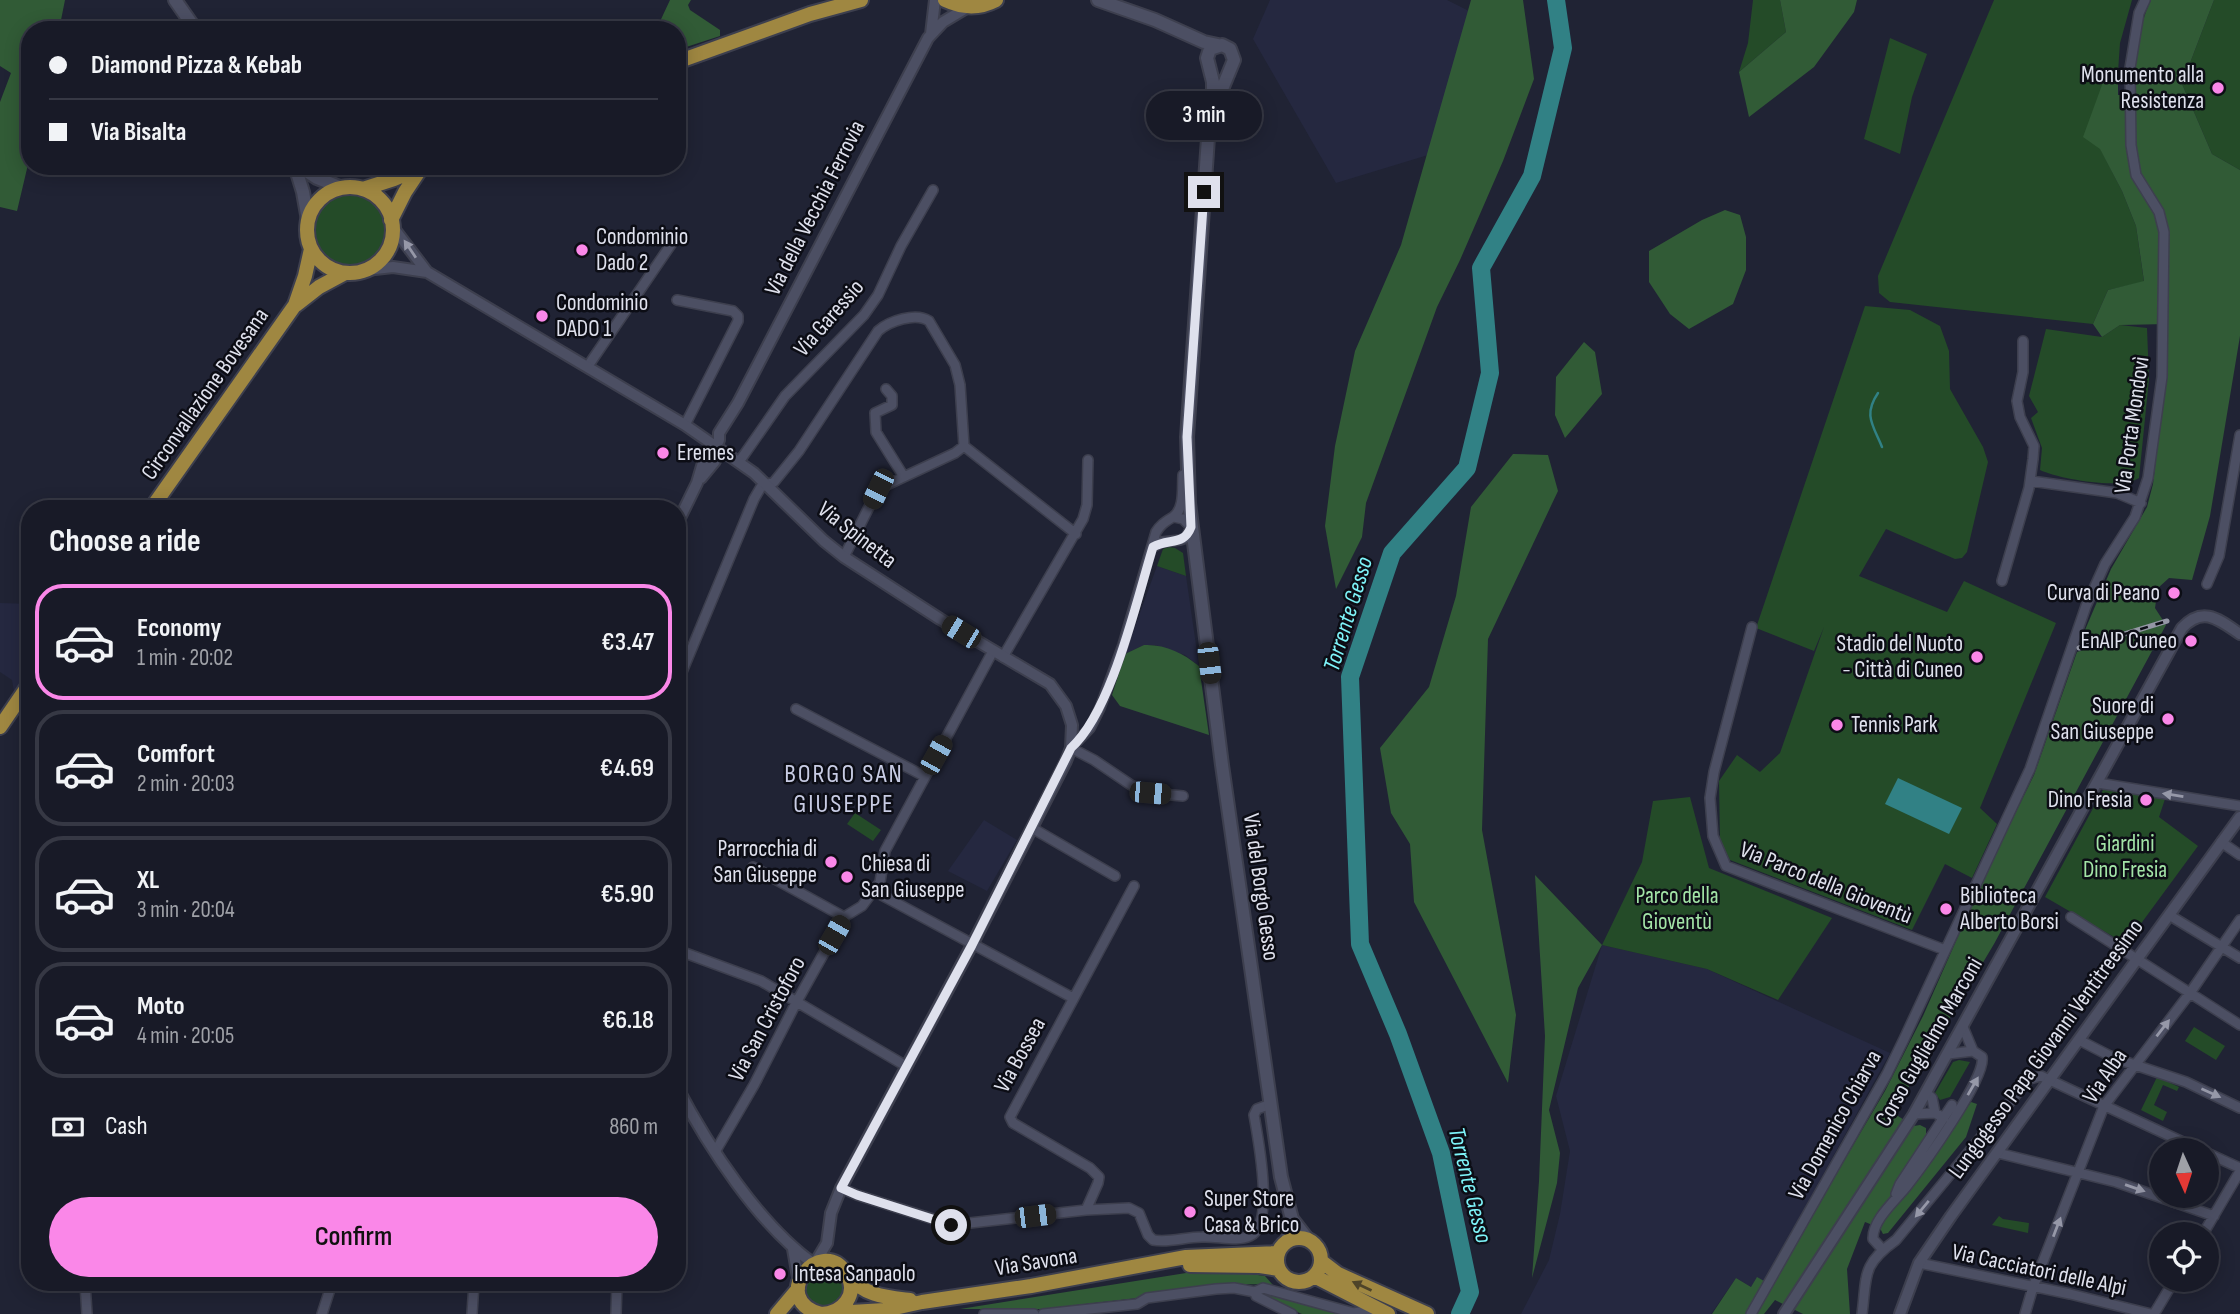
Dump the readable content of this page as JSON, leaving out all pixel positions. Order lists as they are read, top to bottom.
{
  "streets": {
    "main road": ["Circonvallazione Bovesana", "Via del Borgo Gesso", "Via Savona"],
    "street": [
      "Via della Vecchia Ferrovia",
      "Via Garessio",
      "Via Porta Mondovì",
      "Via Spinetta",
      "Via Parco della Gioventù",
      "Via San Cristoforo",
      "Corso Guglielmo Marconi",
      "Lungogesso Papa Giovanni Ventitreesimo",
      "Via Bossea",
      "Via Alba",
      "Via Domenico Chiarva",
      "Via Cacciatori delle Alpi"
    ]
  },
  "crossings": [
    ["Via della Vecchia Ferrovia", "Via Spinetta"],
    ["Via Garessio", "Via Spinetta"],
    ["Circonvallazione Bovesana", "Via Spinetta"],
    ["Via Porta Mondovì", "Via Parco della Gioventù"],
    ["Via Porta Mondovì", "Via Domenico Chiarva"],
    ["Via Parco della Gioventù", "Via Domenico Chiarva"],
    ["Via del Borgo Gesso", "Via Savona"],
    ["Lungogesso Papa Giovanni Ventitreesimo", "Via Cacciatori delle Alpi"],
    ["Via Alba", "Via Cacciatori delle Alpi"]
  ],
  "one_way": ["Via Alba"],
  "districts": ["BORGO SAN GIUSEPPE"],
  "water": ["Torrente Gesso"],
  "parks": ["Giardini Dino Fresia", "Parco della Gioventù"],
  "places": [
    "Monumento alla Resistenza",
    "Condominio Dado 2",
    "Condominio DADO 1",
    "Eremes",
    "Curva di Peano",
    "EnAIP Cuneo",
    "Stadio del Nuoto - Città di Cuneo",
    "Suore di San Giuseppe",
    "Tennis Park",
    "Dino Fresia",
    "Parrocchia di San Giuseppe",
    "Chiesa di San Giuseppe",
    "Biblioteca Alberto Borsi",
    "Super Store Casa & Brico",
    "Intesa Sanpaolo"
  ],
  "north": "bottom",
  "page": {
    "banner": ["Diamond Pizza & Kebab", "Via Bisalta"],
    "bubble": "3 min",
    "heading": "Choose a ride",
    "list": [
      {
        "name": "Economy",
        "note": "1 min · 20:02",
        "value": "€3.47"
      },
      {
        "name": "Comfort",
        "note": "2 min · 20:03",
        "value": "€4.69"
      },
      {
        "name": "XL",
        "note": "3 min · 20:04",
        "value": "€5.90"
      },
      {
        "name": "Moto",
        "note": "4 min · 20:05",
        "value": "€6.18"
      }
    ],
    "pay": ["Cash", "860 m"],
    "buttons": "Confirm"
  }
}
